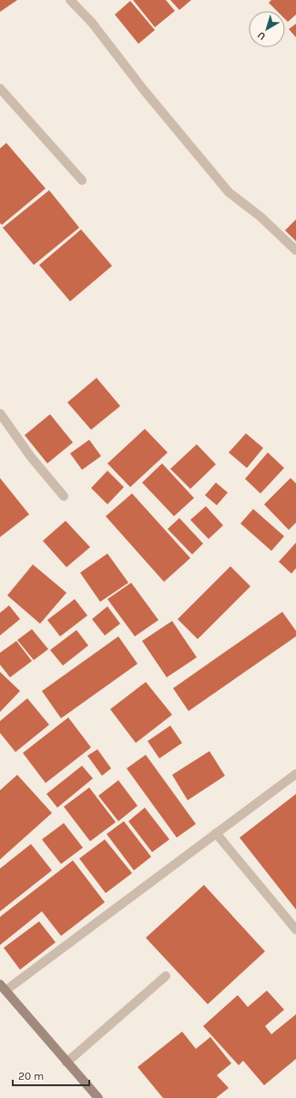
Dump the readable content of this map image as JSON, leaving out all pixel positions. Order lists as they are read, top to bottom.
{
  "scale_bar": "20 m",
  "north": "bottom left"
}
